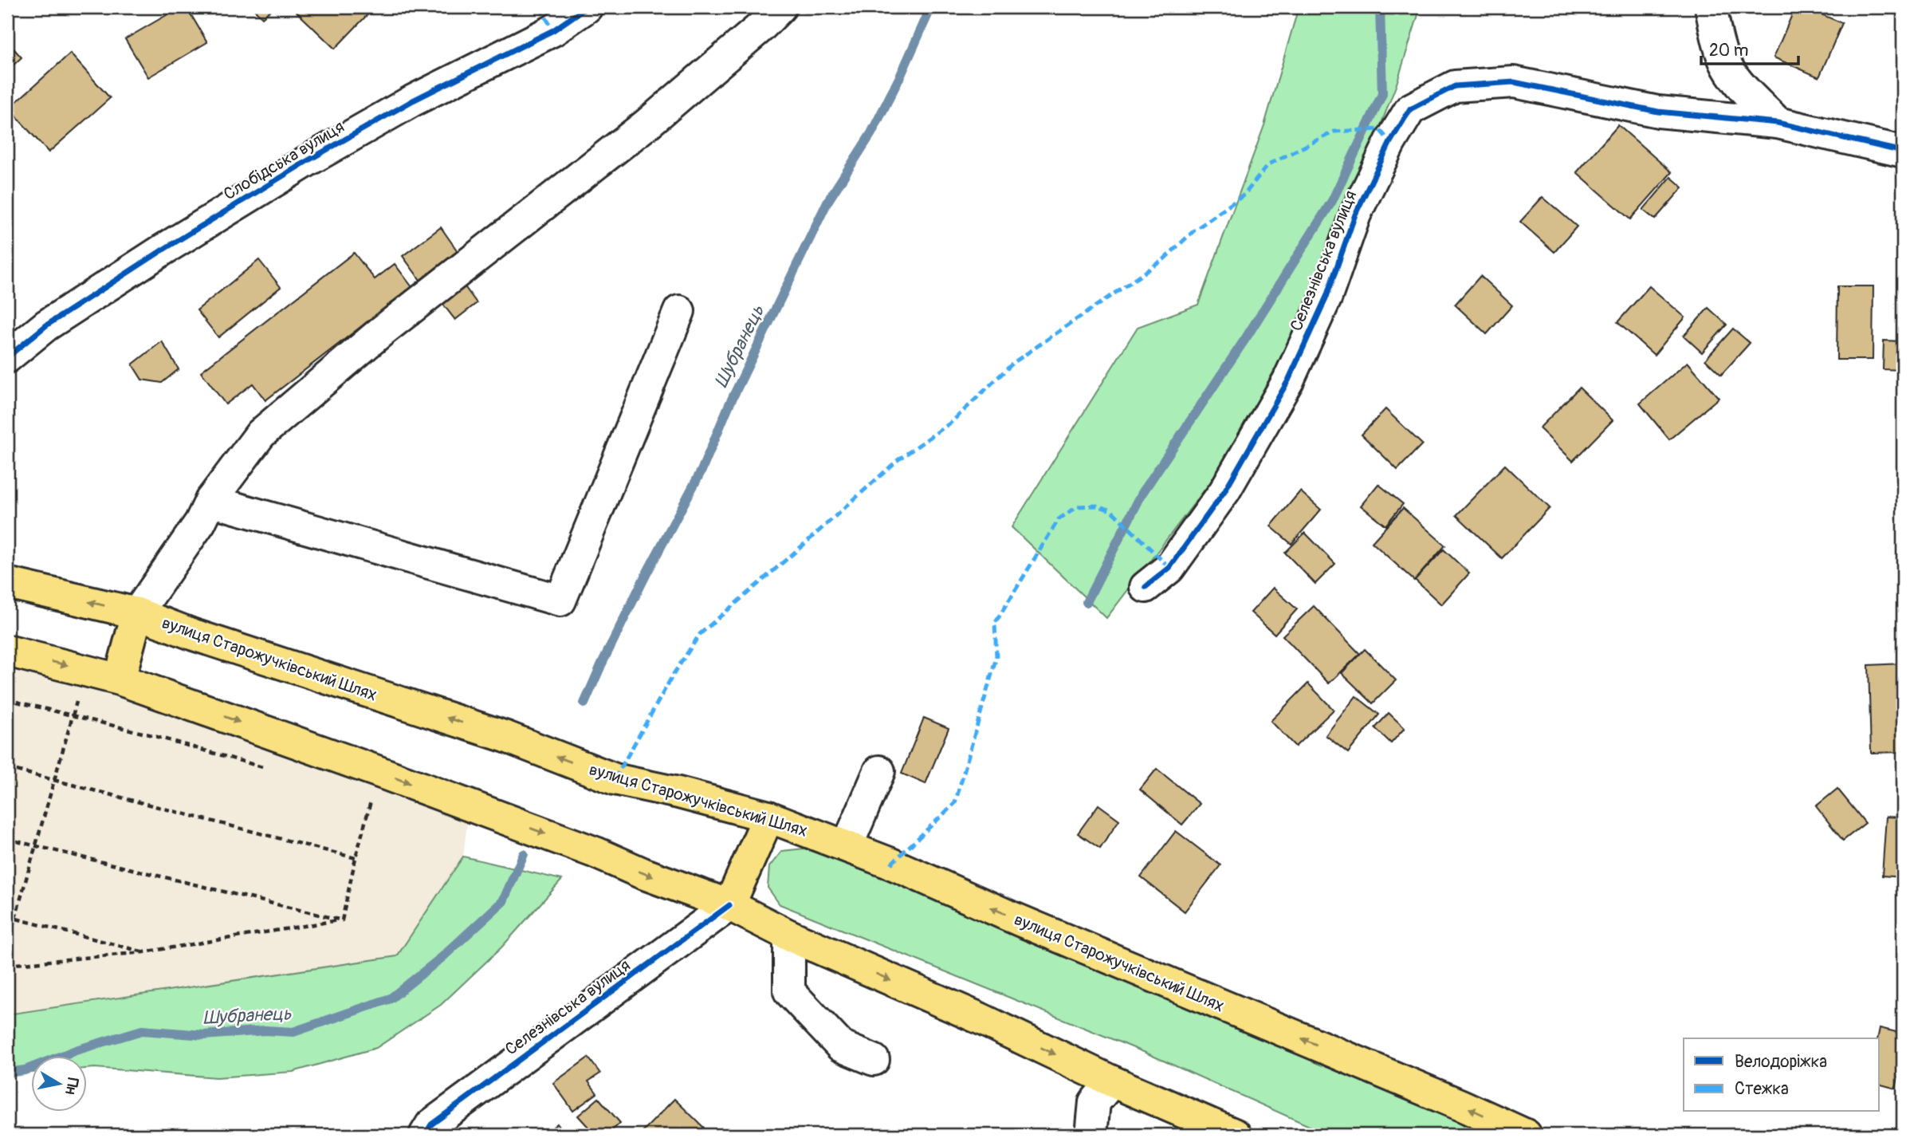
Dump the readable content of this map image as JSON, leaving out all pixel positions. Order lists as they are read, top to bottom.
{
  "streets": {
    "main road": ["вулиця Старожучківський Шлях"],
    "street": ["Слобідська вулиця", "Селезнівська вулиця"]
  },
  "water": ["Шубранець"],
  "legend": ["Велодоріжка", "Стежка"],
  "scale_bar": "20 m",
  "north": "right"
}
